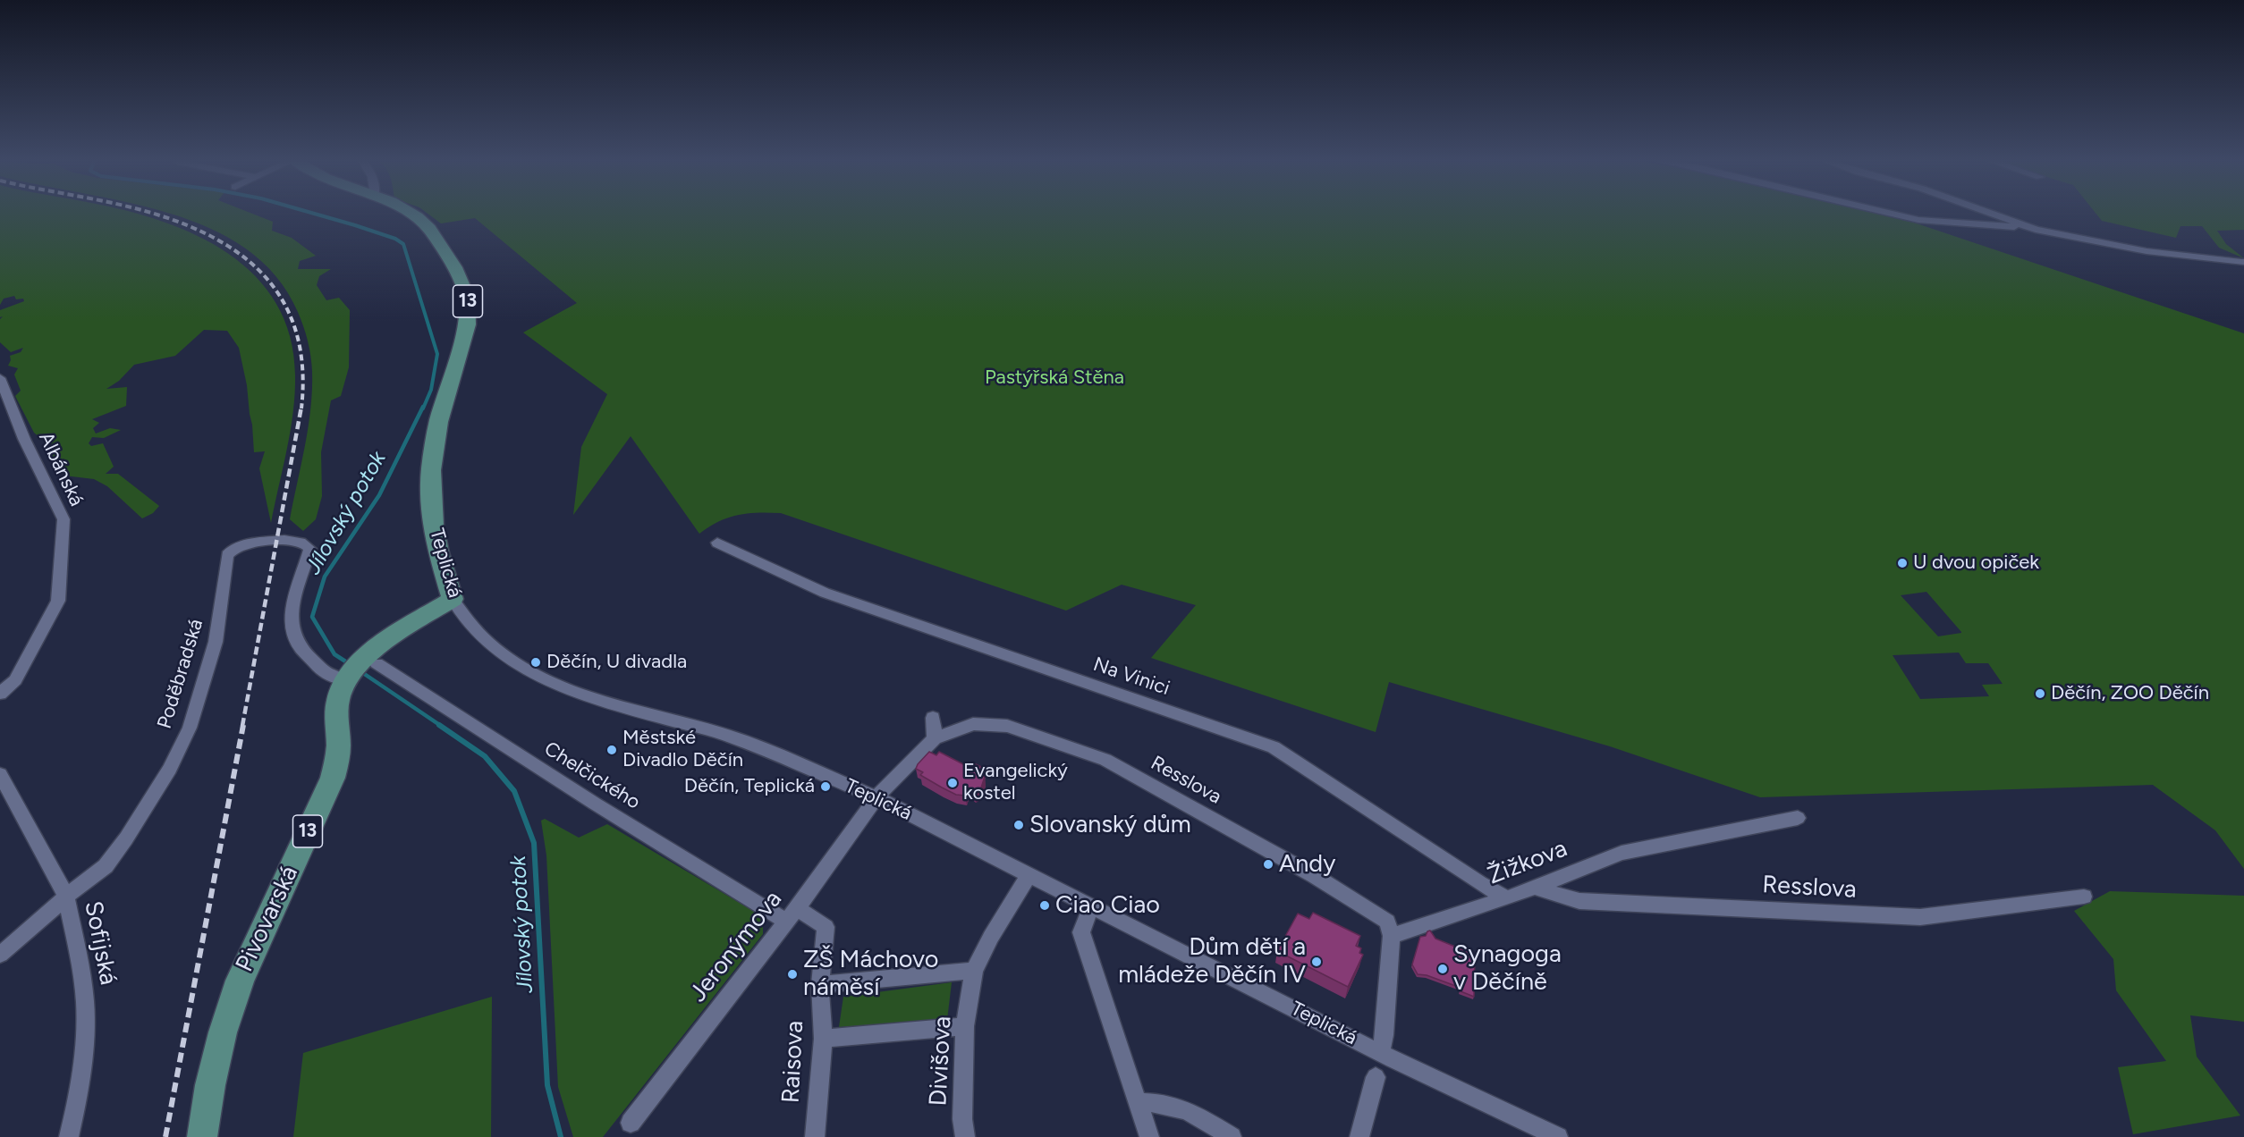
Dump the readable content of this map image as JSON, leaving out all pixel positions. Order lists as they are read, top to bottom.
{
  "streets": {
    "main road": ["13", "Teplická", "Pivovarská"],
    "street": [
      "Albánská",
      "Poděbradská",
      "Na Vinici",
      "Chelčického",
      "Resslova",
      "Žižkova",
      "Sofijská",
      "Jeronýmova",
      "Divišova",
      "Raisova"
    ]
  },
  "crossings": [
    ["Teplická", "Pivovarská"],
    ["Teplická", "Jeronýmova"],
    ["Teplická", "Divišova"],
    ["Poděbradská", "Pivovarská"],
    ["Poděbradská", "Sofijská"],
    ["Na Vinici", "Žižkova"],
    ["Chelčického", "Pivovarská"],
    ["Chelčického", "Jeronýmova"],
    ["Chelčického", "Raisova"],
    ["Resslova", "Žižkova"],
    ["Resslova", "Jeronýmova"],
    ["Jeronýmova", "Raisova"]
  ],
  "water": ["Jílovský potok"],
  "parks": ["Pastýřská Stěna"],
  "places": [
    "U dvou opiček",
    "Děčín, U divadla",
    "Děčín, ZOO Děčín",
    "Městské Divadlo Děčín",
    "Evangelický kostel",
    "Děčín, Teplická",
    "Slovanský dům",
    "Andy",
    "Ciao Ciao",
    "Dům dětí a mládeže Děčín IV",
    "Synagoga v Děčíně",
    "ZŠ Máchovo náměsí"
  ]
}
